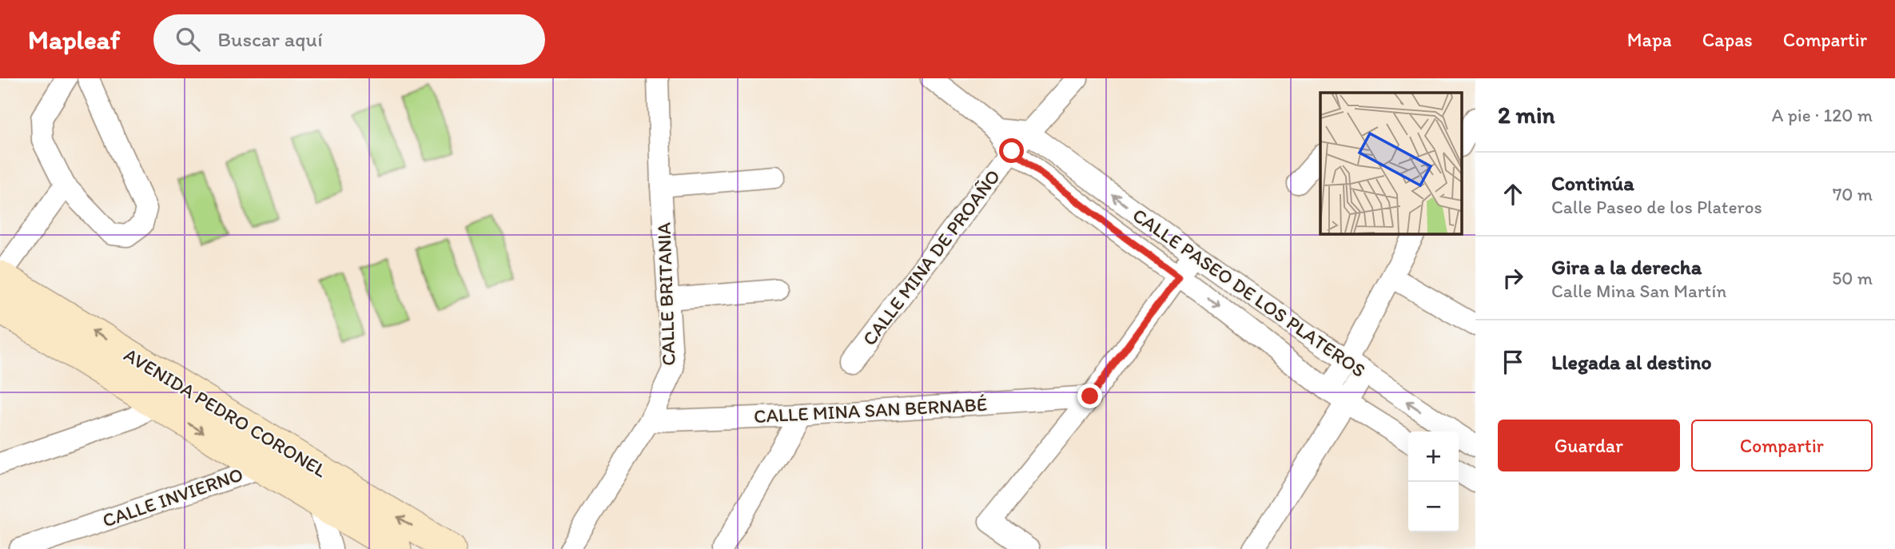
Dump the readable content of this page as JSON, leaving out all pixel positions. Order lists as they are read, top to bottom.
{
  "streets": {
    "main road": ["AVENIDA PEDRO CORONEL"],
    "street": [
      "CALLE MINA DE PROAÑO",
      "CALLE PASEO DE LOS PLATEROS",
      "CALLE BRITANIA",
      "CALLE MINA SAN BERNABÉ",
      "CALLE INVIERNO"
    ]
  },
  "crossings": [
    ["CALLE MINA DE PROAÑO", "CALLE PASEO DE LOS PLATEROS"],
    ["CALLE BRITANIA", "CALLE MINA SAN BERNABÉ"],
    ["AVENIDA PEDRO CORONEL", "CALLE INVIERNO"]
  ],
  "page": {
    "header": "Mapleaf",
    "search": "Buscar aquí",
    "nav": ["Mapa", "Capas", "Compartir"],
    "heading": ["2 min", "A pie · 120 m"],
    "list": [
      ["Continúa", "Calle Paseo de los Plateros", "70 m"],
      ["Gira a la derecha", "Calle Mina San Martín", "50 m"],
      "Llegada al destino"
    ],
    "buttons": ["Guardar", "Compartir"],
    "map_buttons": ["+", "−"]
  }
}
